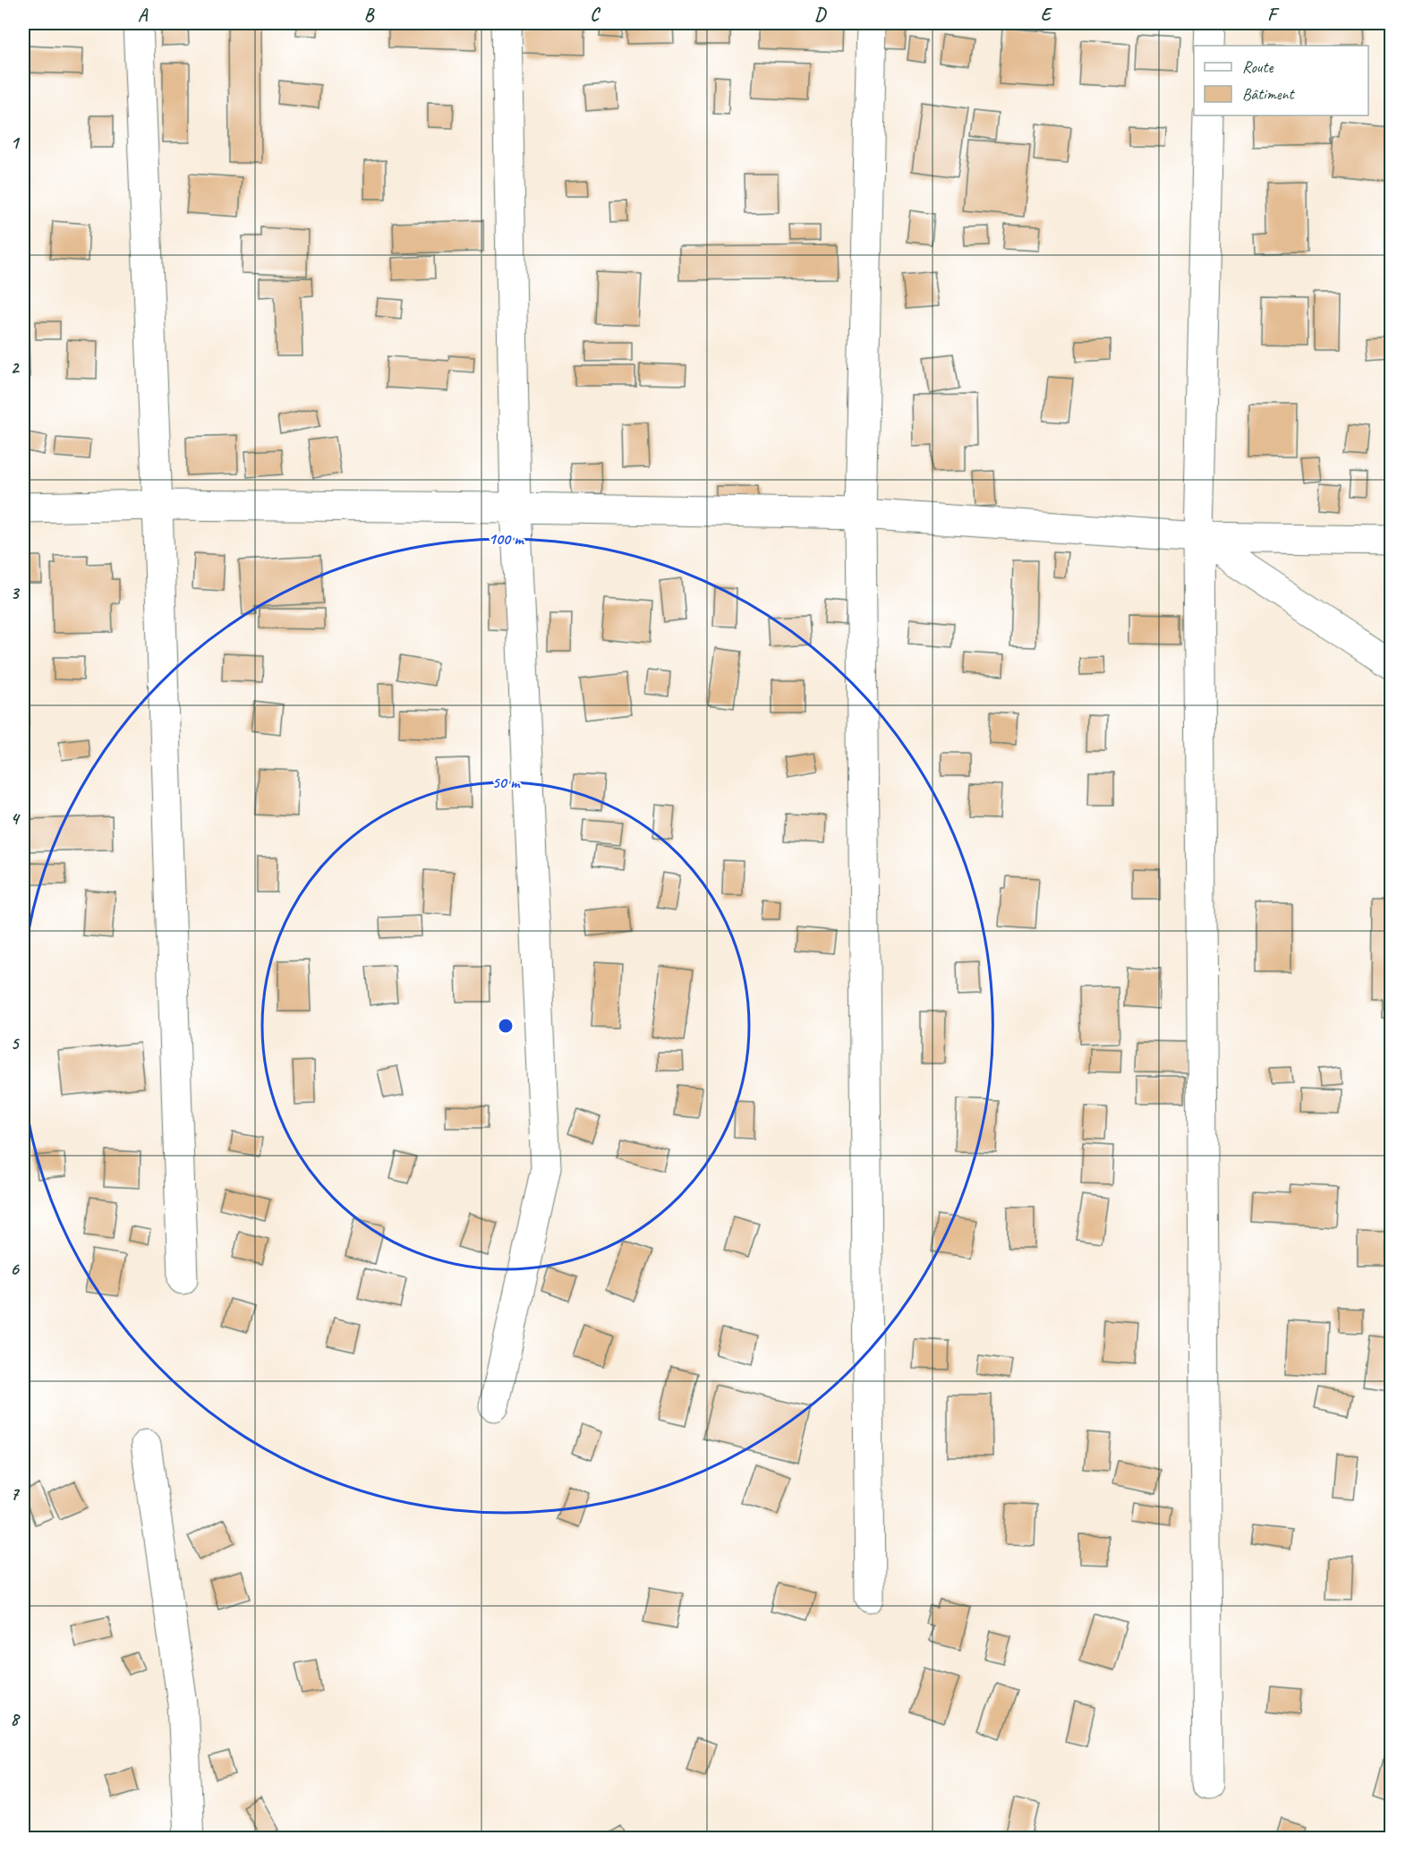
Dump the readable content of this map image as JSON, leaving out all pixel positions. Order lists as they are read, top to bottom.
{
  "legend": ["Route", "Bâtiment"],
  "grid": {
    "columns": [
      "A",
      "B",
      "C",
      "D",
      "E",
      "F"
    ],
    "rows": [
      "1",
      "2",
      "3",
      "4",
      "5",
      "6",
      "7",
      "8"
    ]
  },
  "rings": ["100 m", "50 m"]
}
